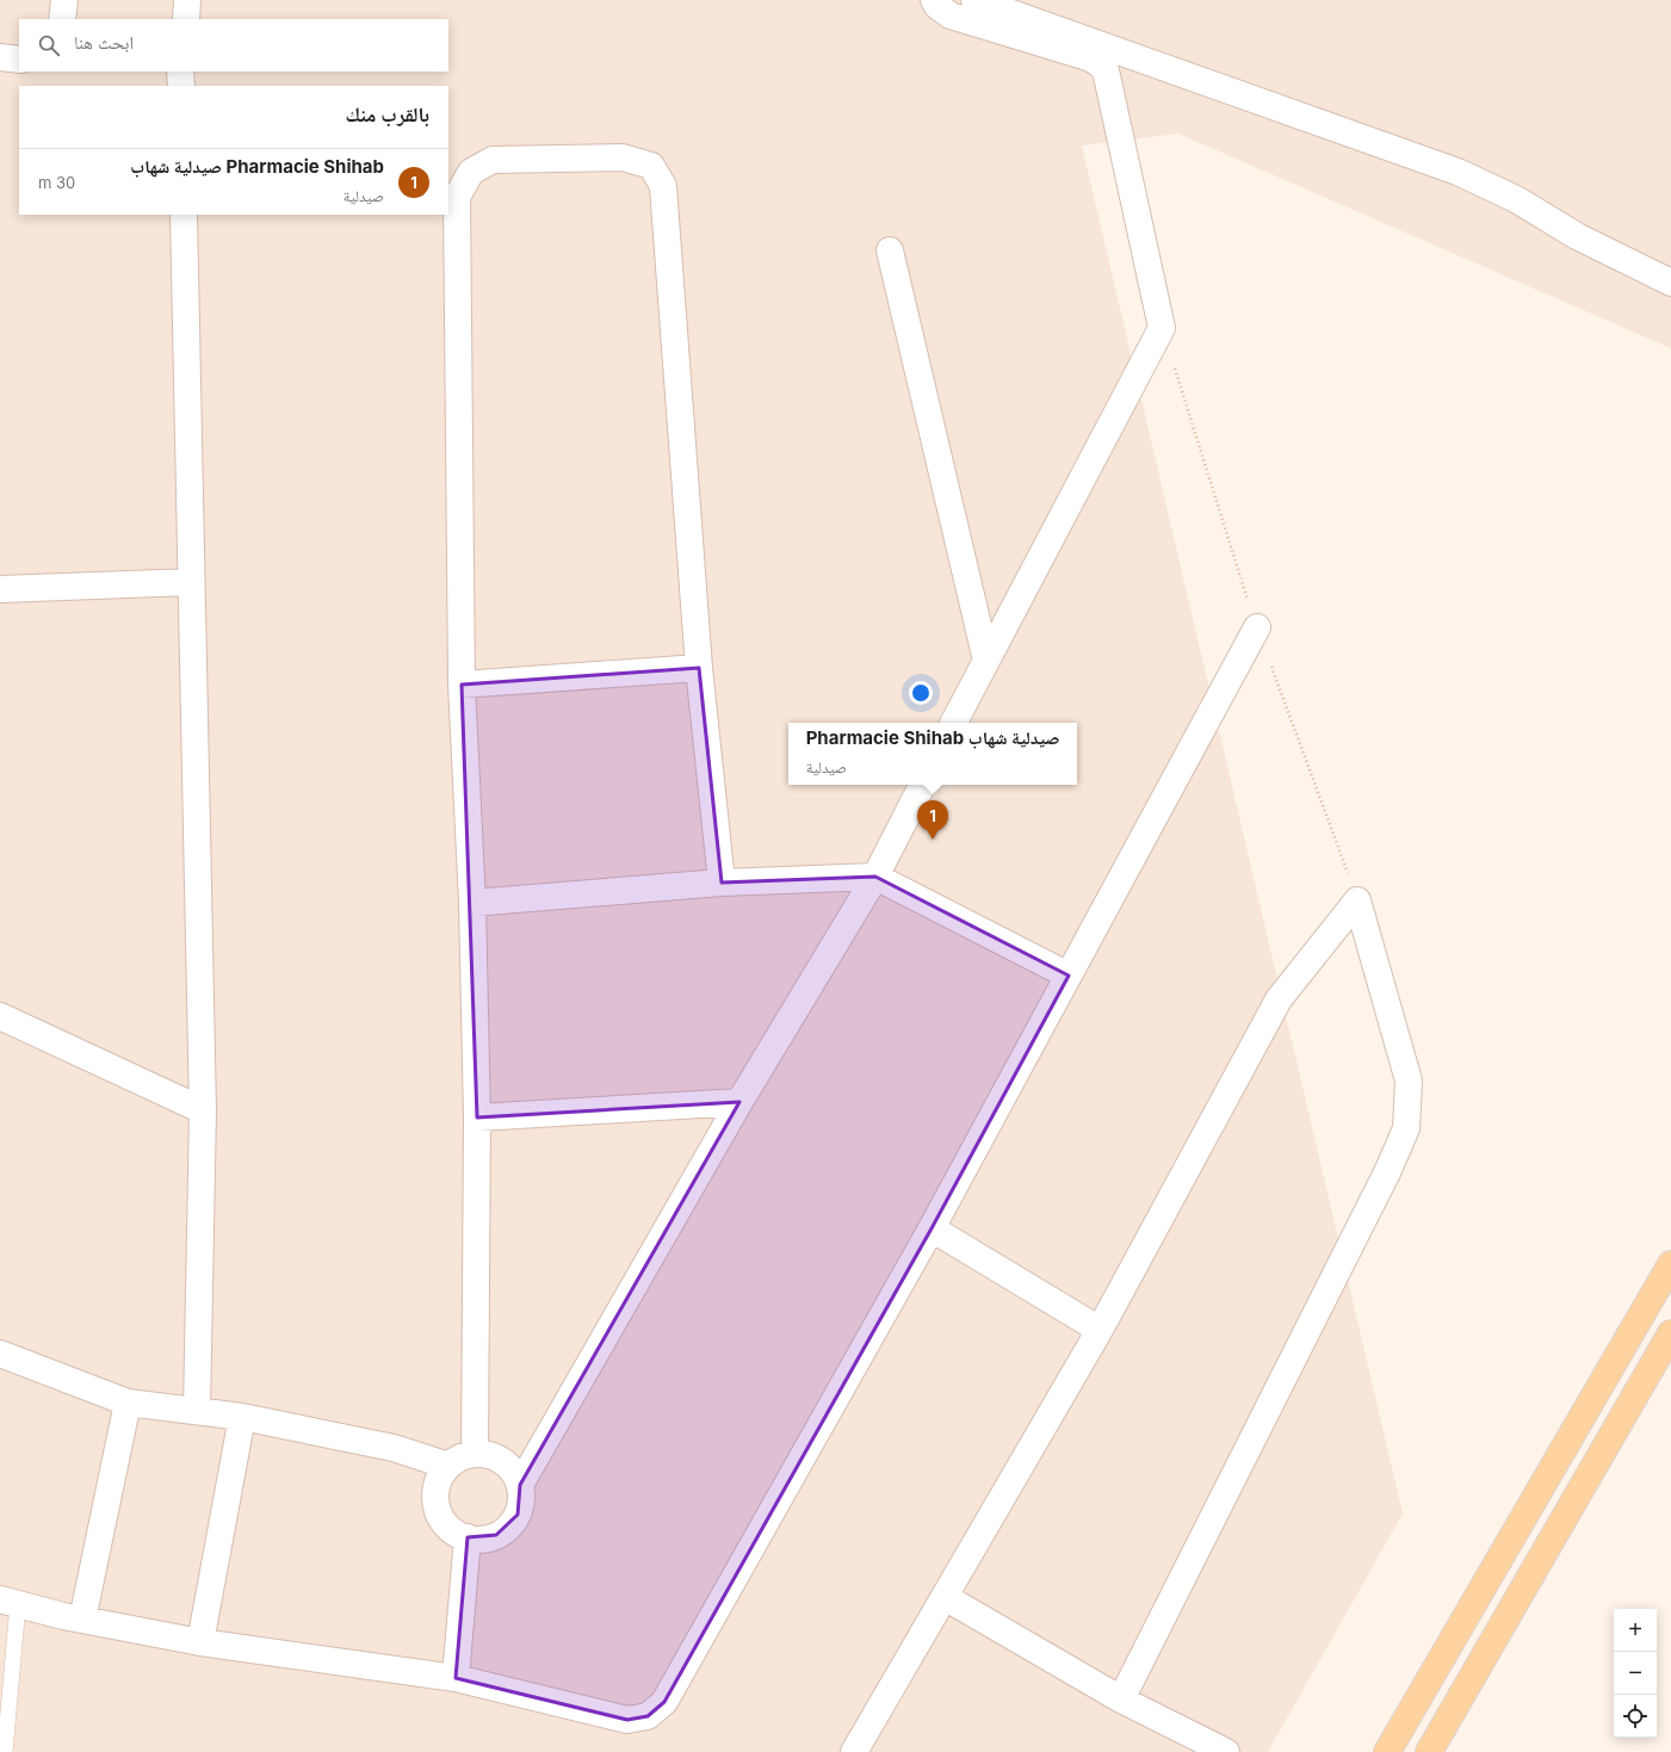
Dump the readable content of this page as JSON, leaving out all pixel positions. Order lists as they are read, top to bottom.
{
  "page": {
    "search": "ابحث هنا",
    "heading": "بالقرب منك",
    "list": [
      {
        "mark": "1",
        "name": "Pharmacie Shihab صيدلية شهاب",
        "note": "صيدلية",
        "value": "30 m"
      }
    ],
    "popup": ["Pharmacie Shihab صيدلية شهاب", "صيدلية"],
    "pins": "1",
    "map_buttons": ["+", "−"]
  }
}
